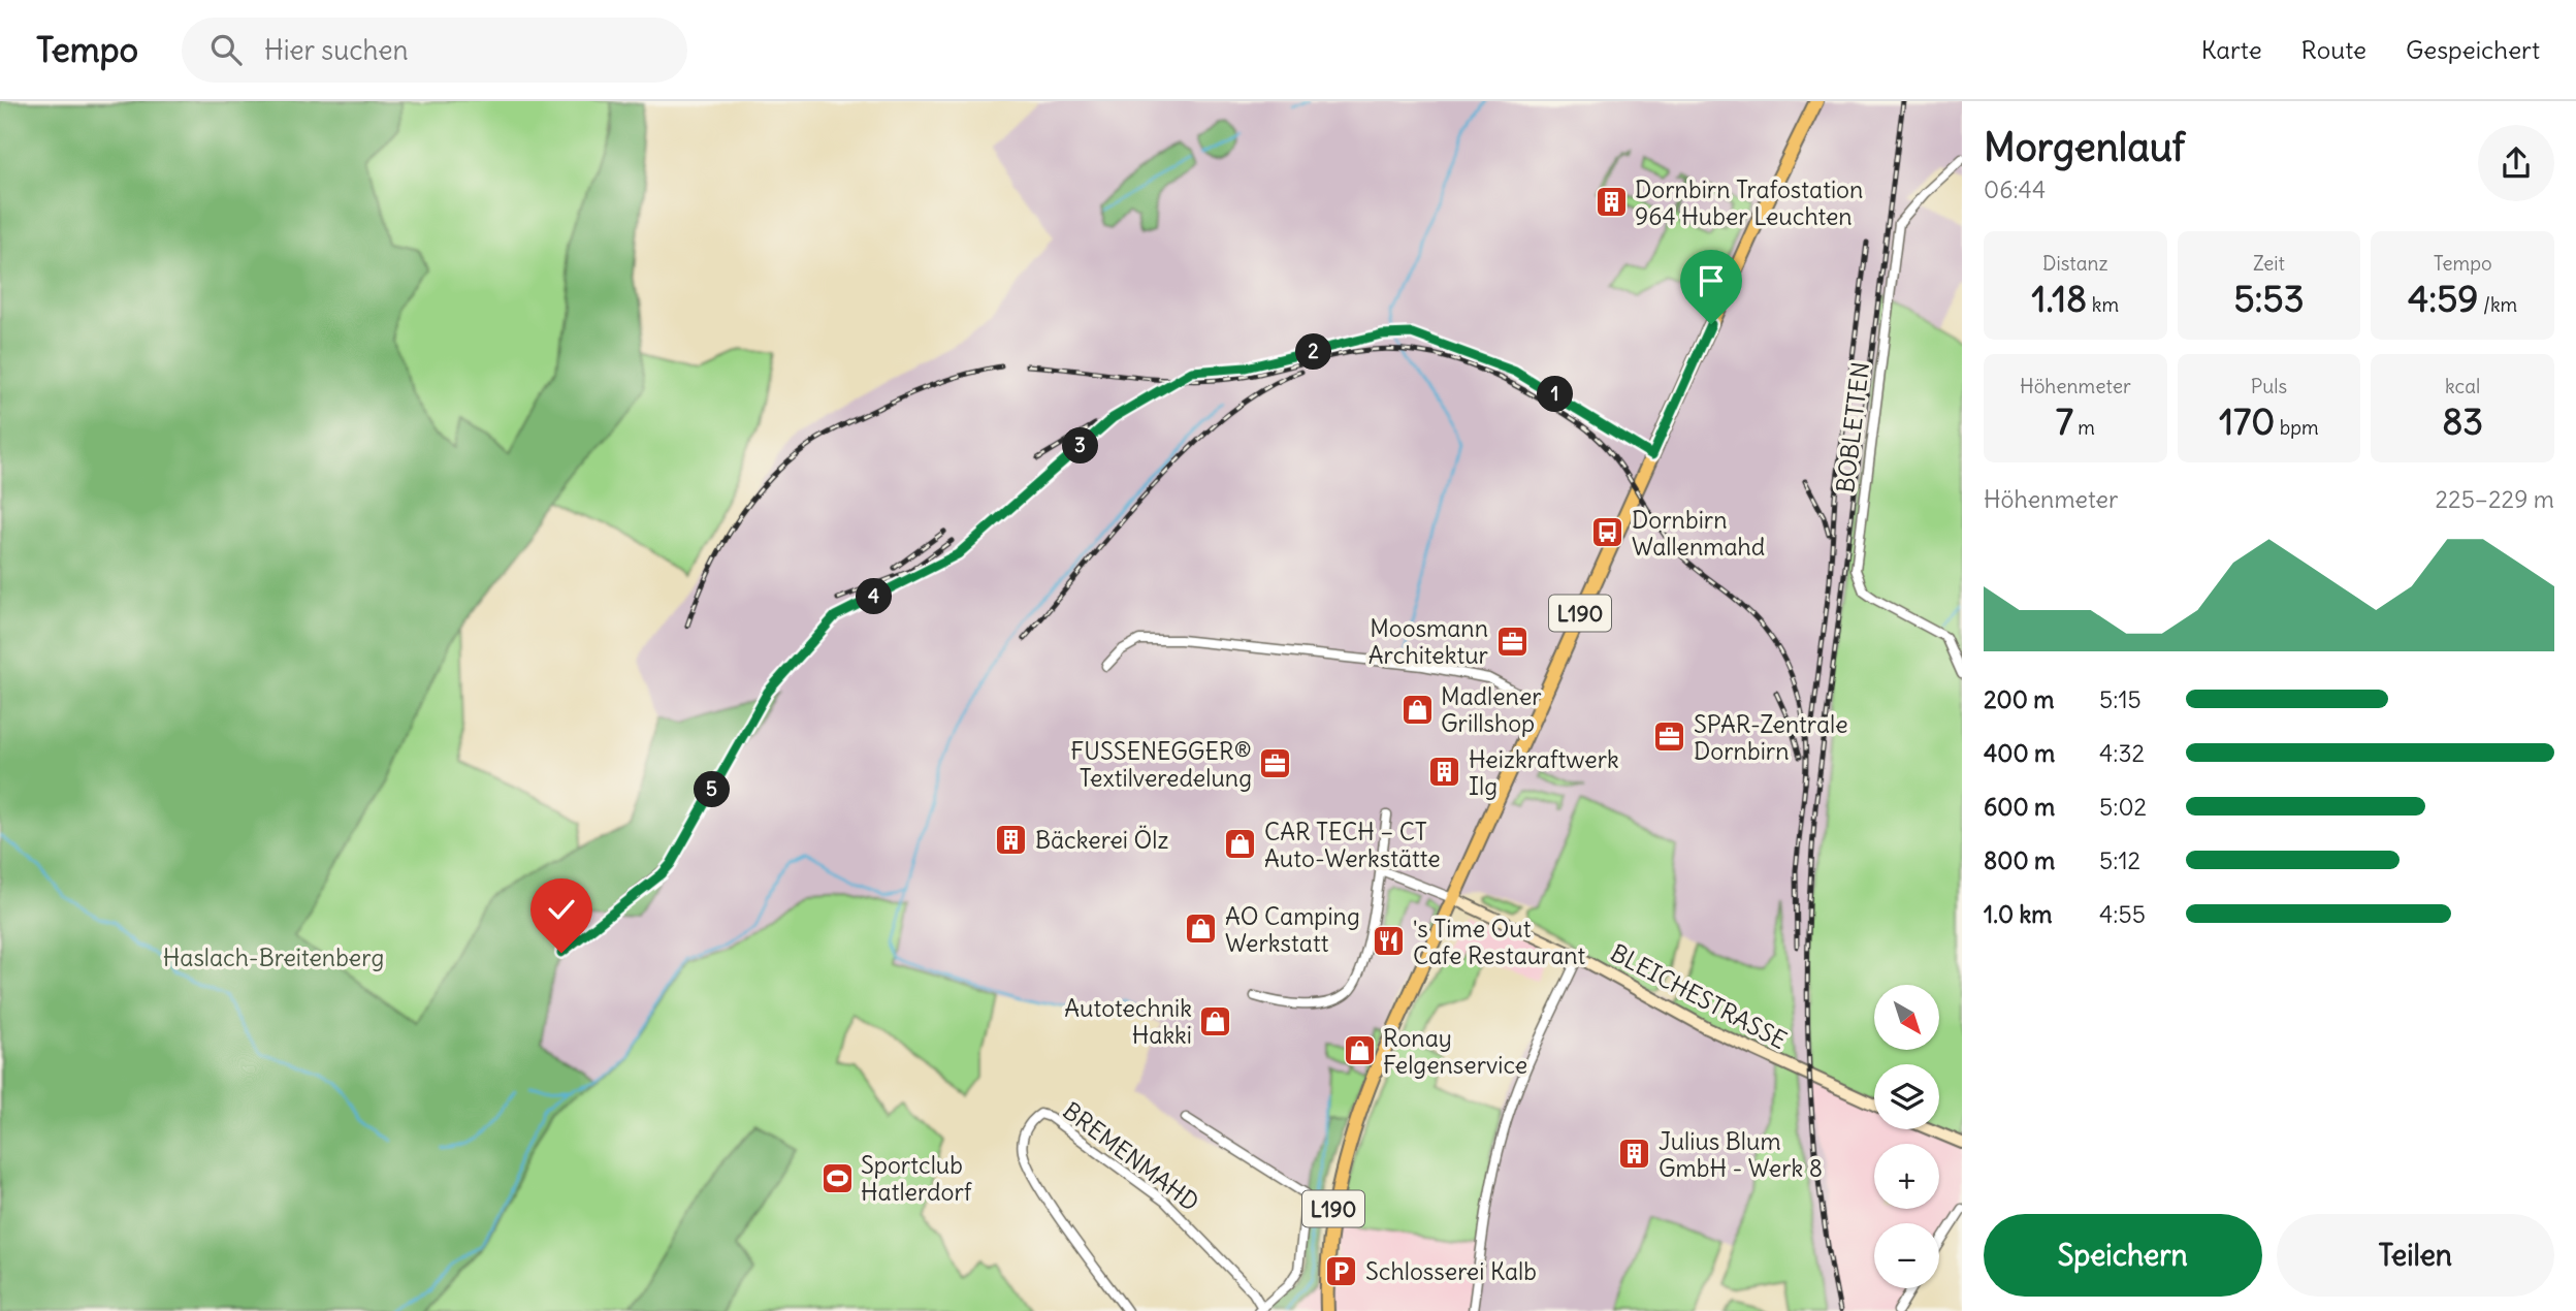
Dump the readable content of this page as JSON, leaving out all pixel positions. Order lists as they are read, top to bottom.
{
  "streets": {
    "main road": ["L190", "BLEICHESTRASSE"],
    "street": ["BOBLETTEN", "BREMENMAHD"]
  },
  "crossings": [
    ["L190", "BLEICHESTRASSE"]
  ],
  "parks": ["Haslach-Breitenberg"],
  "places": {
    "building": [
      "Dornbirn Trafostation 964 Huber Leuchten",
      "Heizkraftwerk Ilg",
      "Bäckerei Ölz",
      "Julius Blum GmbH - Werk 8"
    ],
    "bus stop": ["Dornbirn Wallenmahd"],
    "office": ["Moosmann Architektur", "SPAR-Zentrale Dornbirn", "FUSSENEGGER® Textilveredelung"],
    "shop": [
      "Madlener Grillshop",
      "CAR TECH – CT Auto-Werkstätte",
      "AO Camping Werkstatt",
      "Autotechnik Hakki",
      "Ronay Felgenservice"
    ],
    "restaurant": ["'s Time Out Cafe Restaurant"],
    "sports": ["Sportclub Hatlerdorf"],
    "parking": ["Schlosserei Kalb"]
  },
  "north": "bottom right",
  "page": {
    "header": "Tempo",
    "search": "Hier suchen",
    "nav": ["Karte", "Route", "Gespeichert"],
    "heading": ["Morgenlauf", "06:44"],
    "stats": [
      ["Distanz", "1.18 km"],
      ["Zeit", "5:53"],
      ["Tempo", "4:59 /km"],
      ["Höhenmeter", "7 m"],
      ["Puls", "170 bpm"],
      ["kcal", "83"]
    ],
    "pins": [
      "2",
      "1",
      "3",
      "4",
      "5"
    ],
    "chart": ["Höhenmeter", "225–229 m"],
    "list": [
      {
        "name": "200 m",
        "note": "5:15"
      },
      {
        "name": "400 m",
        "note": "4:32"
      },
      {
        "name": "600 m",
        "note": "5:02"
      },
      {
        "name": "800 m",
        "note": "5:12"
      },
      {
        "name": "1.0 km",
        "note": "4:55"
      }
    ],
    "map_buttons": ["+", "−"],
    "buttons": ["Speichern", "Teilen"]
  }
}
